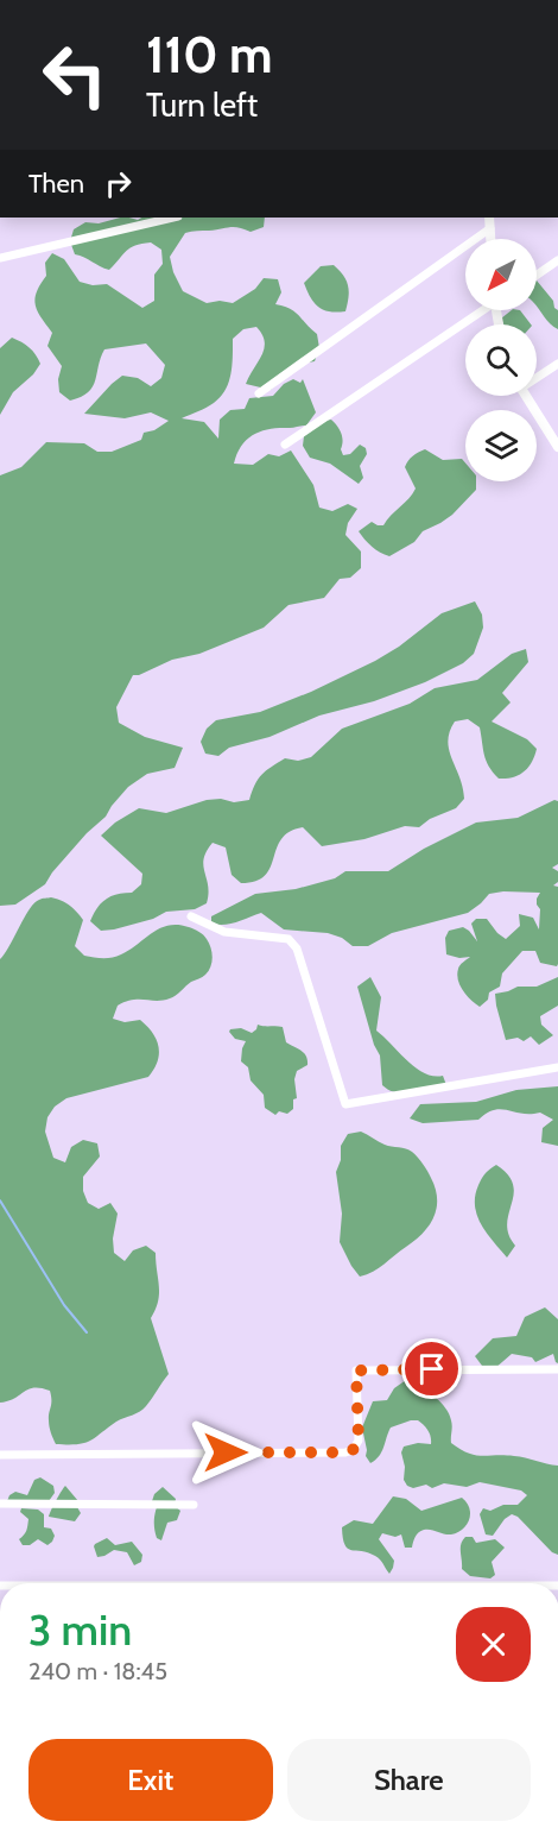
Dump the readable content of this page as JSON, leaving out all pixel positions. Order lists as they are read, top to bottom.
{
  "north": "bottom left",
  "page": {
    "turn": ["110 m", "Turn left"],
    "then": "Then",
    "heading": ["3 min", "240 m · 18:45"],
    "buttons": ["Exit", "Share"]
  }
}
